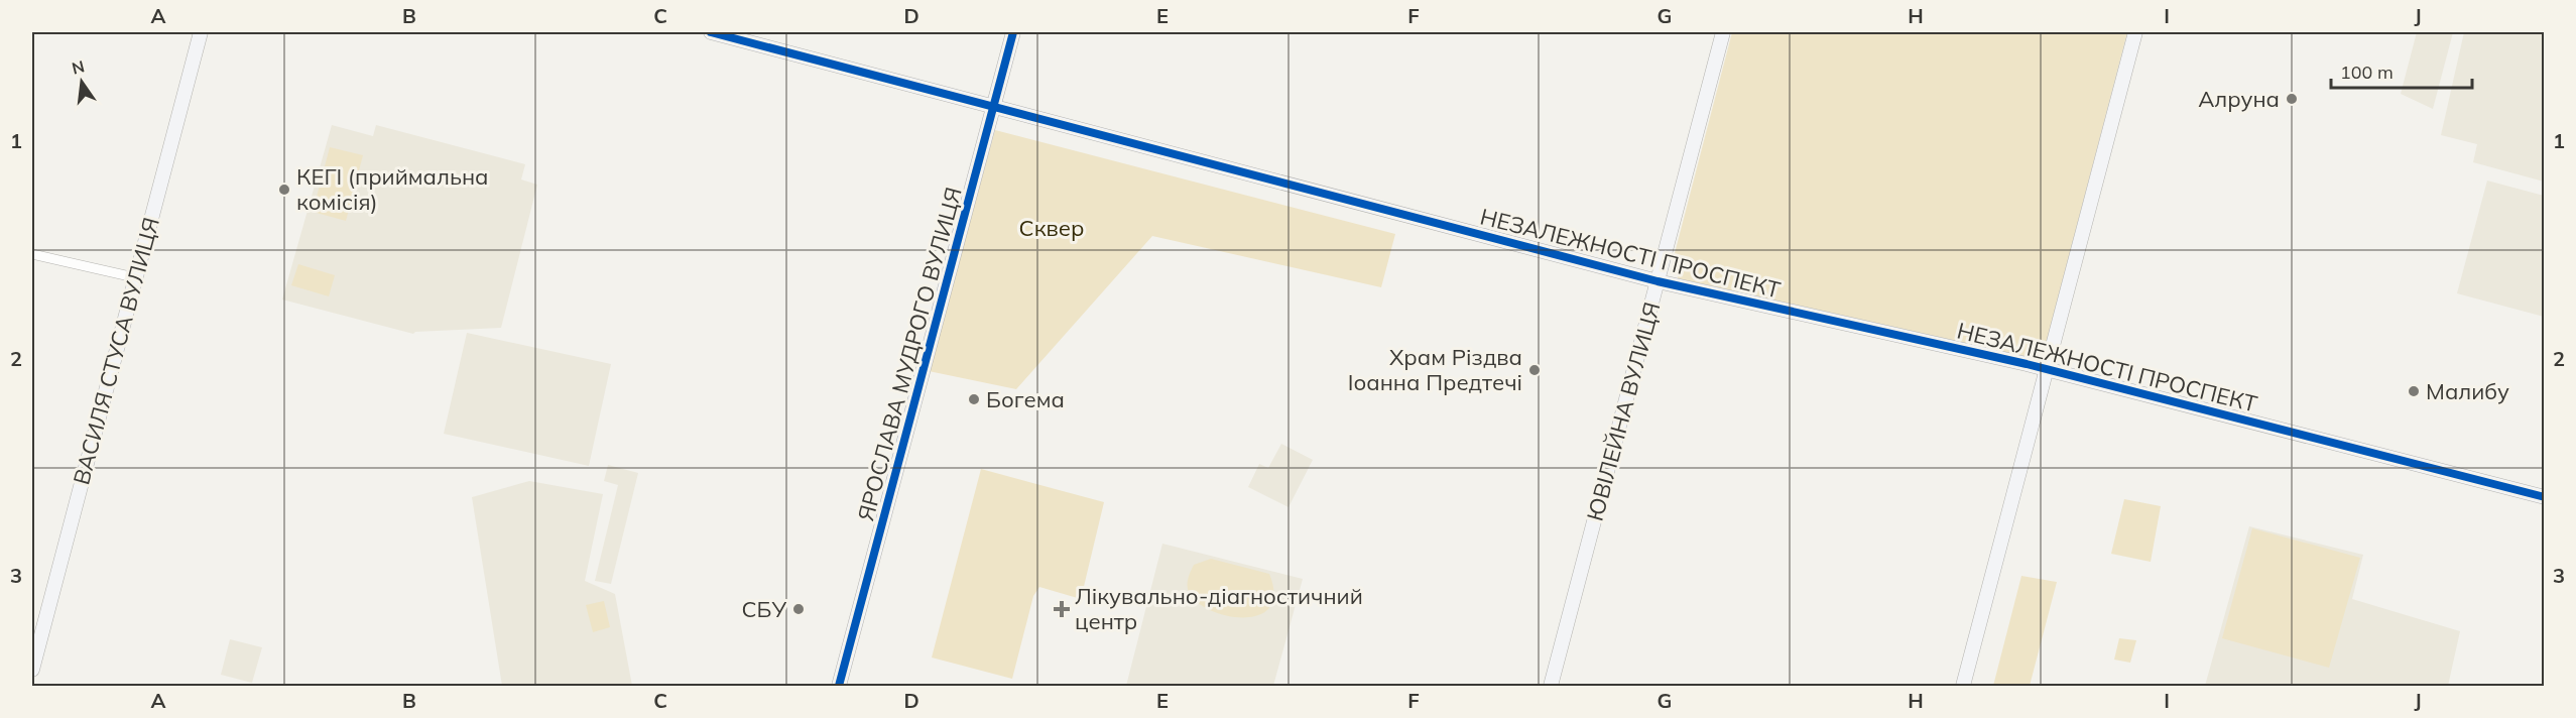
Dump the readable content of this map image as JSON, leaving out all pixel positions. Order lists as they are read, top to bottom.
{
  "streets": {
    "street": [
      "НЕЗАЛЕЖНОСТІ ПРОСПЕКТ",
      "ВАСИЛЯ СТУСА ВУЛИЦЯ",
      "ЯРОСЛАВА МУДРОГО ВУЛИЦЯ",
      "ЮВІЛЕЙНА ВУЛИЦЯ"
    ]
  },
  "crossings": [
    ["НЕЗАЛЕЖНОСТІ ПРОСПЕКТ", "ЯРОСЛАВА МУДРОГО ВУЛИЦЯ"],
    ["НЕЗАЛЕЖНОСТІ ПРОСПЕКТ", "ЮВІЛЕЙНА ВУЛИЦЯ"]
  ],
  "parks": ["Сквер"],
  "places": {
    "other": [
      "Алруна",
      "КЕГІ (приймальна комісія)",
      "Храм Різдва Іоанна Предтечі",
      "Малибу",
      "Богема",
      "СБУ"
    ],
    "health": ["Лікувально-діагностичний центр"]
  },
  "scale_bar": "100 m",
  "north": "top",
  "grid": {
    "columns": [
      "A",
      "B",
      "C",
      "D",
      "E",
      "F",
      "G",
      "H",
      "I",
      "J"
    ],
    "rows": ["1", "2", "3"]
  }
}
